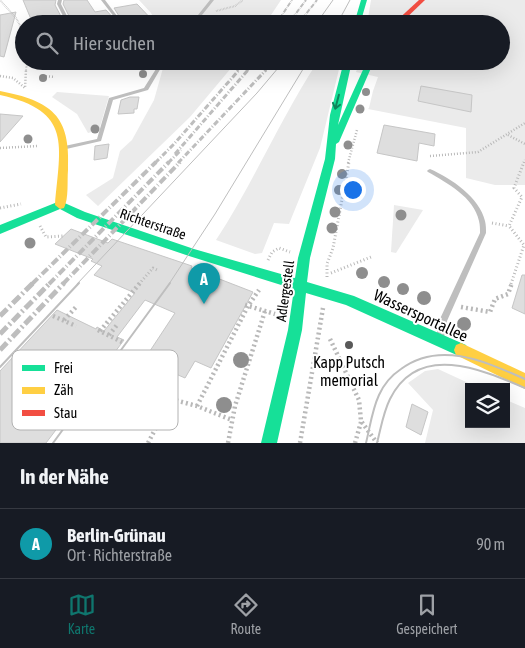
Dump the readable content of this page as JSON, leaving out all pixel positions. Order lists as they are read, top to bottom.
{
  "streets": {
    "main road": ["Richterstraße", "Adlergestell", "Wassersportallee"]
  },
  "crossings": [
    ["Richterstraße", "Adlergestell"],
    ["Richterstraße", "Wassersportallee"],
    ["Adlergestell", "Wassersportallee"]
  ],
  "places": ["Kapp Putsch memorial"],
  "legend": ["Frei", "Zäh", "Stau"],
  "page": {
    "search": "Hier suchen",
    "pins": "A",
    "heading": "In der Nähe",
    "list": [
      {
        "mark": "A",
        "name": "Berlin-Grünau",
        "note": "Ort · Richterstraße",
        "value": "90 m"
      }
    ],
    "nav": ["Karte", "Route", "Gespeichert"]
  }
}
